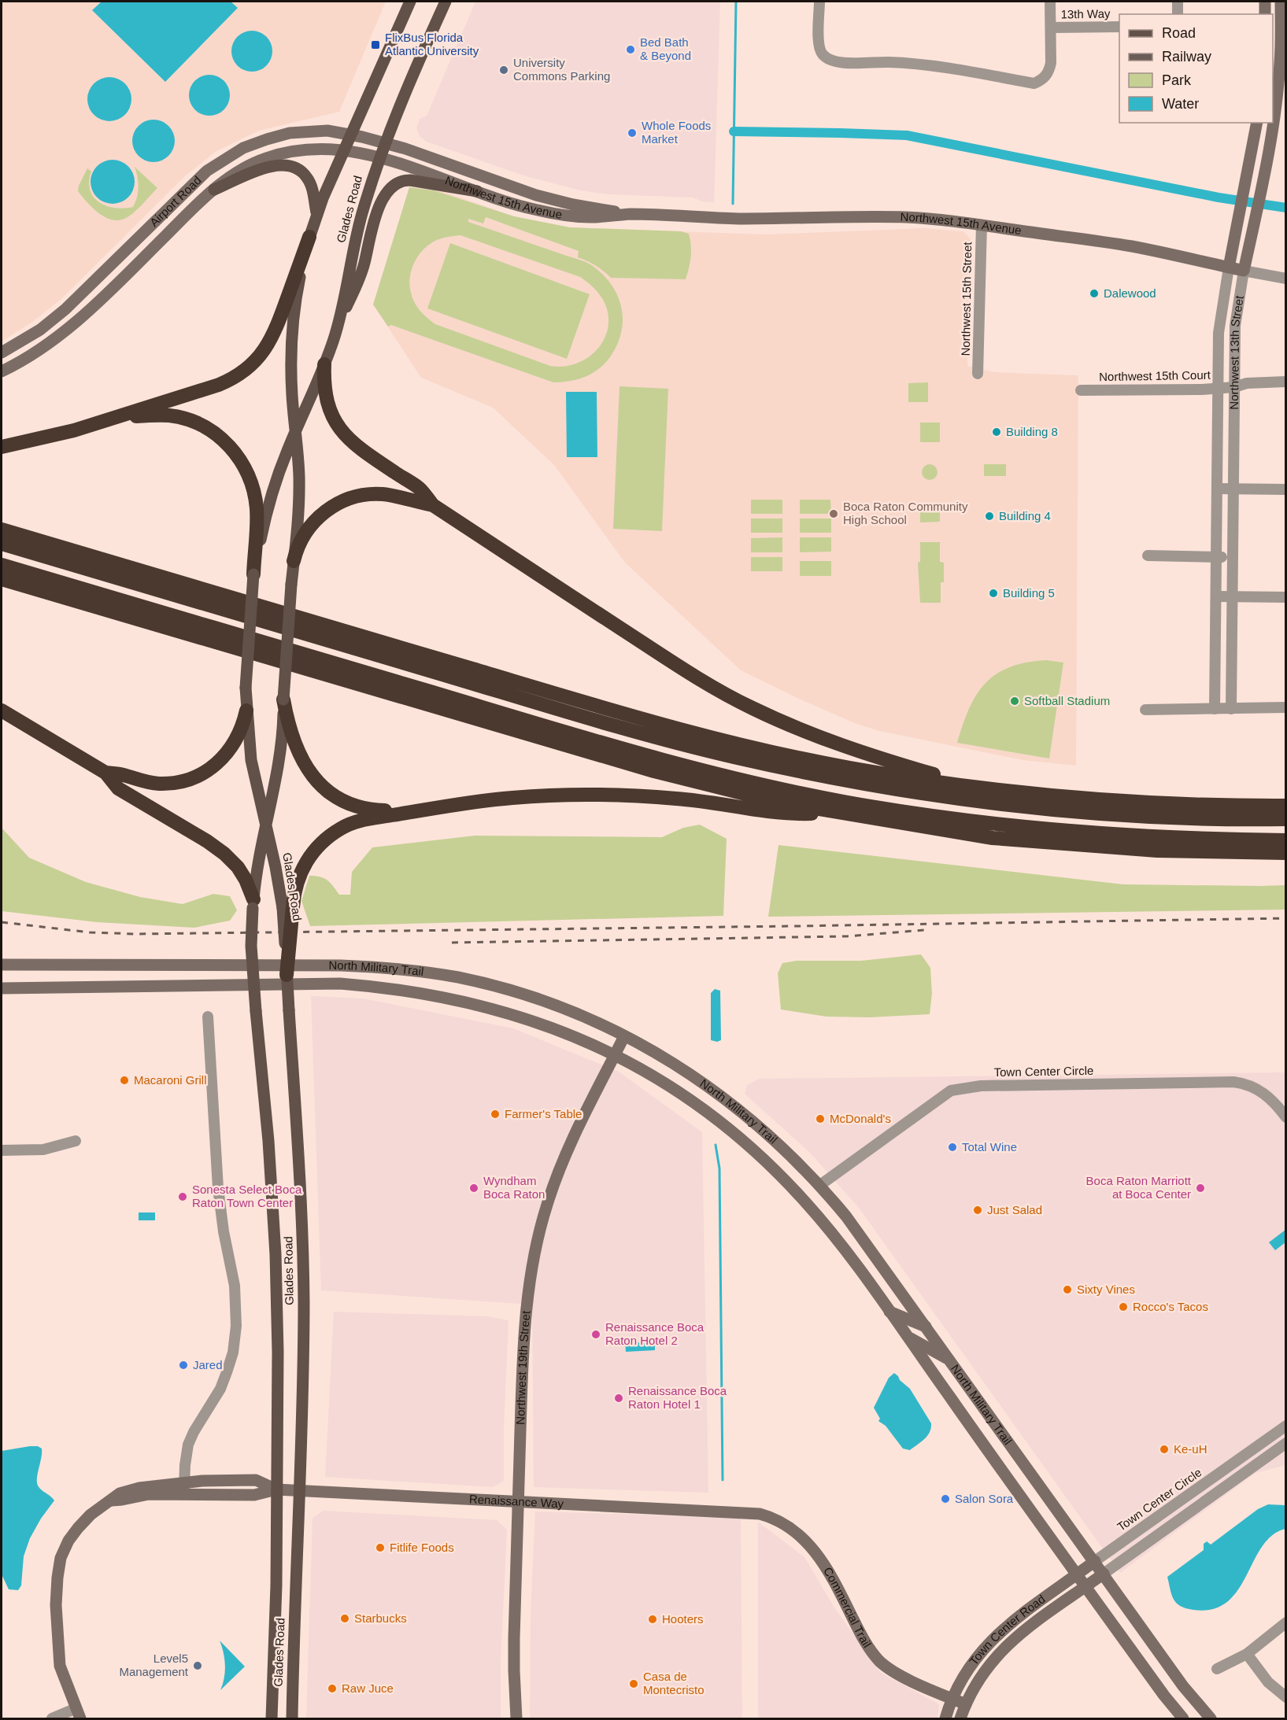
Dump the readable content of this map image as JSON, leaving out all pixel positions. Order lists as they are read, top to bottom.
{
  "streets": {
    "main road": ["Glades Road"],
    "street": [
      "13th Way",
      "Northwest 15th Avenue",
      "Airport Road",
      "Northwest 15th Street",
      "Northwest 13th Street",
      "Northwest 15th Court",
      "North Military Trail",
      "Town Center Circle",
      "Northwest 19th Street",
      "Renaissance Way",
      "Commercial Trail",
      "Town Center Road"
    ]
  },
  "crossings": [
    ["Northwest 15th Avenue", "Airport Road"],
    ["Northwest 15th Avenue", "Glades Road"],
    ["Northwest 15th Avenue", "Northwest 15th Street"],
    ["Northwest 15th Avenue", "Northwest 13th Street"],
    ["Airport Road", "Glades Road"],
    ["Glades Road", "Renaissance Way"],
    ["Northwest 13th Street", "Northwest 15th Court"],
    ["North Military Trail", "Town Center Circle"],
    ["North Military Trail", "Northwest 19th Street"],
    ["North Military Trail", "Town Center Road"],
    ["Town Center Circle", "Town Center Road"],
    ["Northwest 19th Street", "Renaissance Way"],
    ["Renaissance Way", "Commercial Trail"],
    ["Commercial Trail", "Town Center Road"]
  ],
  "places": {
    "transit": ["FlixBus Florida Atlantic University"],
    "other": [
      "Bed Bath & Beyond",
      "University Commons Parking",
      "Whole Foods Market",
      "Dalewood",
      "Building 8",
      "Boca Raton Community High School",
      "Building 4",
      "Building 5",
      "Softball Stadium",
      "Macaroni Grill",
      "Farmer's Table",
      "McDonald's",
      "Total Wine",
      "Wyndham Boca Raton",
      "Boca Raton Marriott at Boca Center",
      "Sonesta Select Boca Raton Town Center",
      "Just Salad",
      "Sixty Vines",
      "Rocco's Tacos",
      "Renaissance Boca Raton Hotel 2",
      "Jared",
      "Renaissance Boca Raton Hotel 1",
      "Ke-uH",
      "Salon Sora",
      "Fitlife Foods",
      "Starbucks",
      "Hooters",
      "Level5 Management",
      "Casa de Montecristo",
      "Raw Juce"
    ]
  },
  "legend": [
    "Road",
    "Railway",
    "Park",
    "Water"
  ]
}
